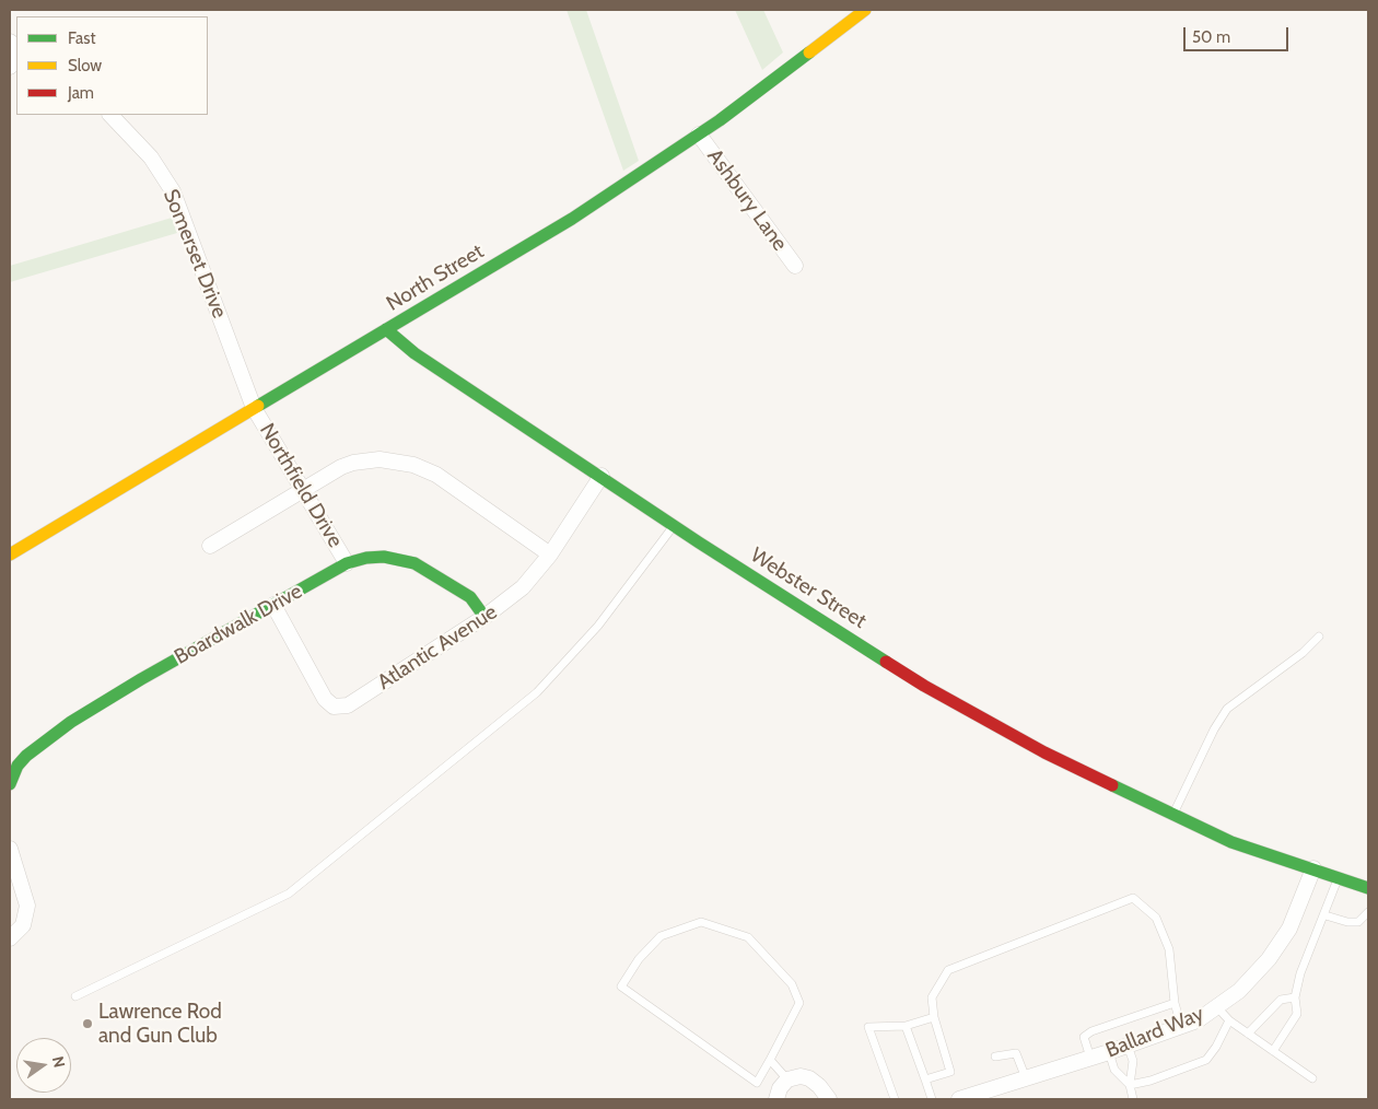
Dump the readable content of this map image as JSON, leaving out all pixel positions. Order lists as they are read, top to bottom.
{
  "streets": {
    "street": [
      "Ashbury Lane",
      "Somerset Drive",
      "North Street",
      "Northfield Drive",
      "Webster Street",
      "Boardwalk Drive",
      "Atlantic Avenue",
      "Ballard Way"
    ]
  },
  "crossings": [
    ["Ashbury Lane", "North Street"],
    ["Somerset Drive", "North Street"],
    ["Somerset Drive", "Northfield Drive"],
    ["North Street", "Northfield Drive"],
    ["North Street", "Webster Street"],
    ["Northfield Drive", "Boardwalk Drive"],
    ["Webster Street", "Atlantic Avenue"],
    ["Webster Street", "Ballard Way"],
    ["Boardwalk Drive", "Atlantic Avenue"]
  ],
  "places": ["Lawrence Rod and Gun Club"],
  "legend": ["Fast", "Slow", "Jam"],
  "scale_bar": "50 m",
  "north": "right"
}
